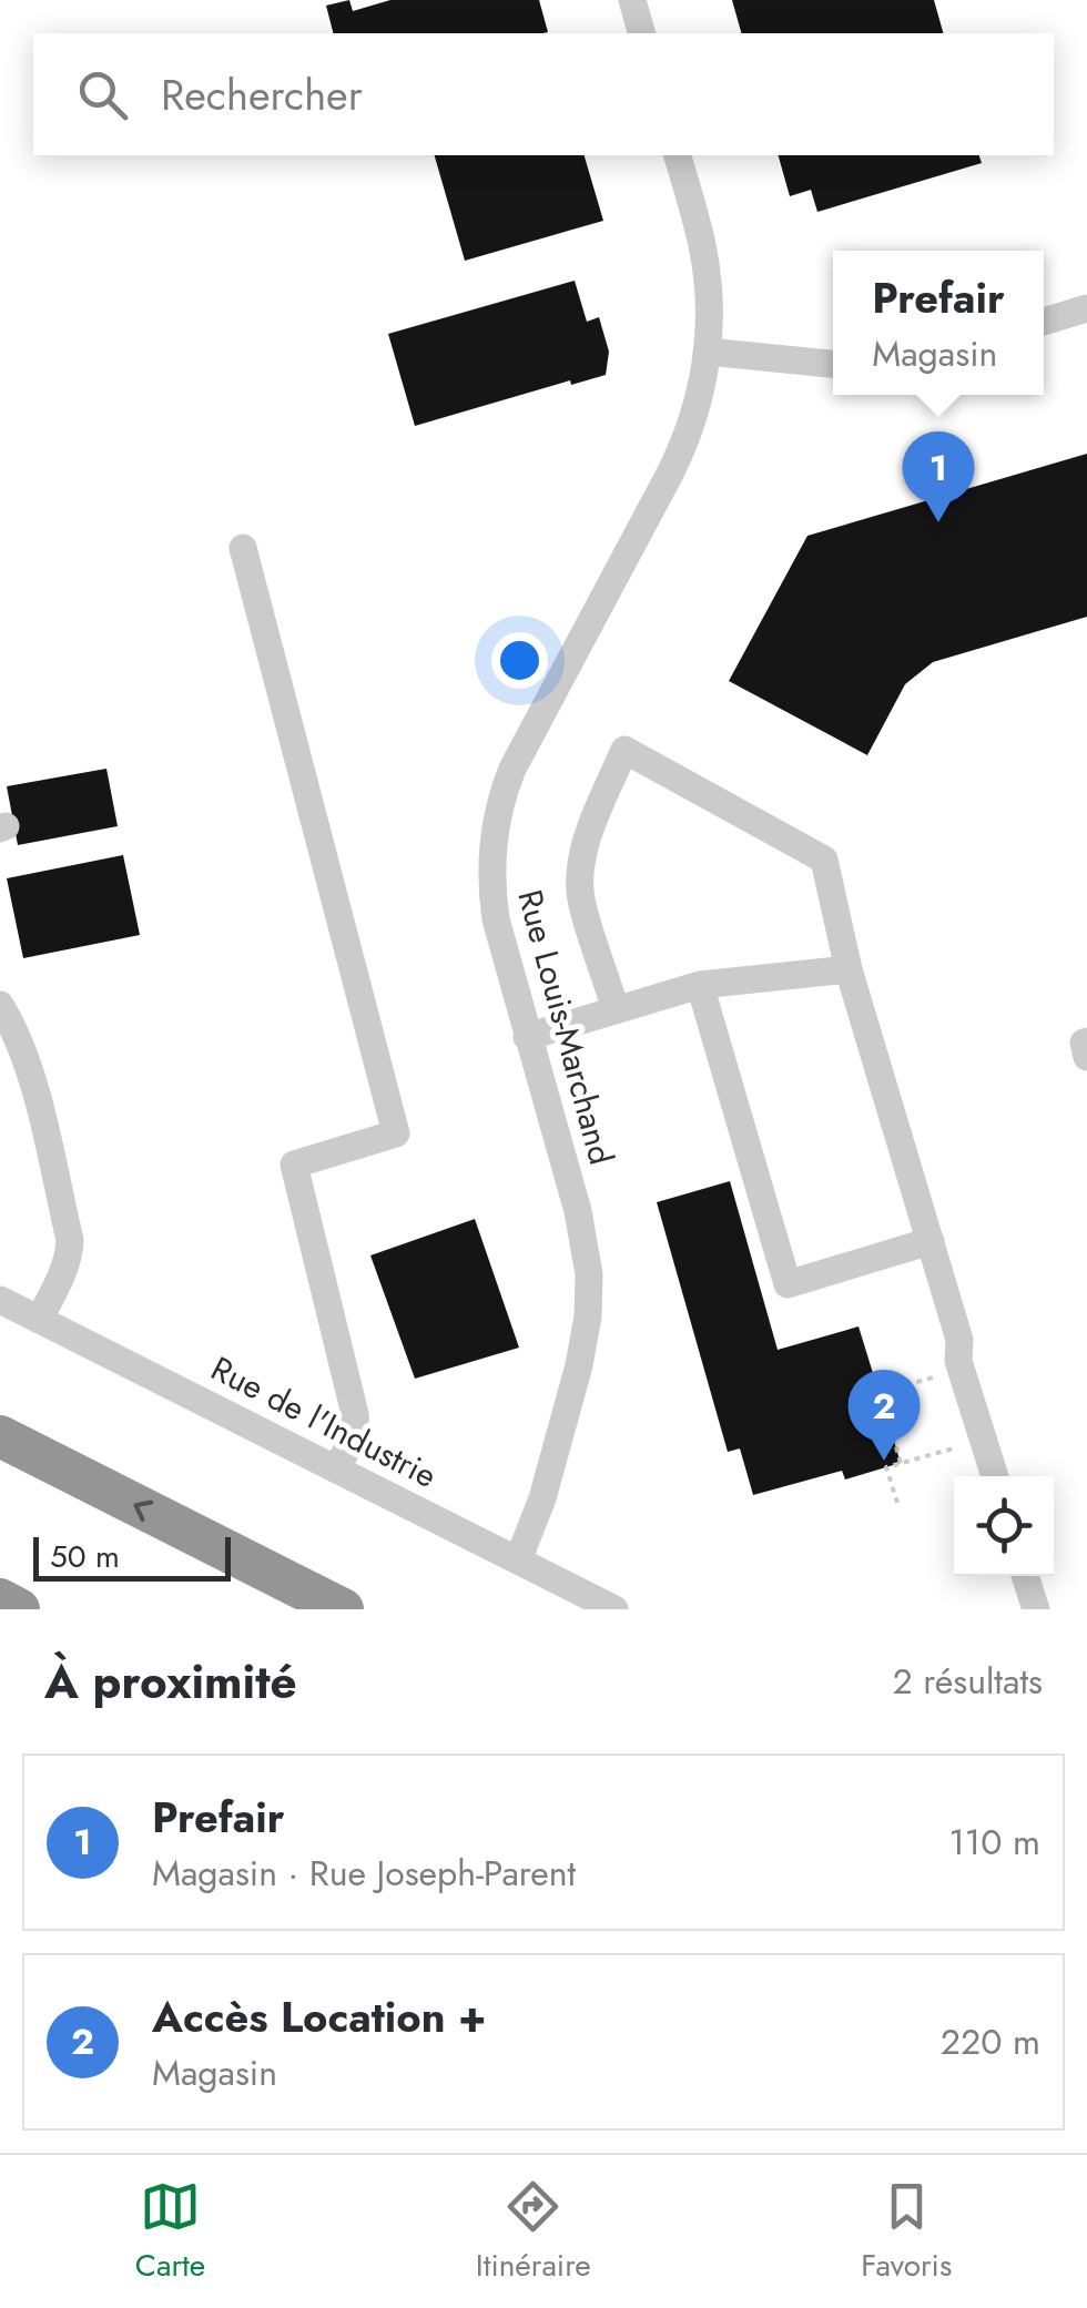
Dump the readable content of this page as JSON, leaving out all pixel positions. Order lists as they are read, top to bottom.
{
  "streets": {
    "street": ["Rue Louis-Marchand", "Rue de l'Industrie"]
  },
  "crossings": [
    ["Rue Louis-Marchand", "Rue de l'Industrie"]
  ],
  "scale_bar": "50 m",
  "page": {
    "search": "Rechercher",
    "popup": ["Prefair", "Magasin"],
    "pins": ["1", "2"],
    "scale": "50 m",
    "heading": ["À proximité", "2 résultats"],
    "list": [
      {
        "mark": "1",
        "name": "Prefair",
        "note": "Magasin · Rue Joseph-Parent",
        "value": "110 m"
      },
      {
        "mark": "2",
        "name": "Accès Location +",
        "note": "Magasin",
        "value": "220 m"
      }
    ],
    "nav": ["Carte", "Itinéraire", "Favoris"]
  }
}
